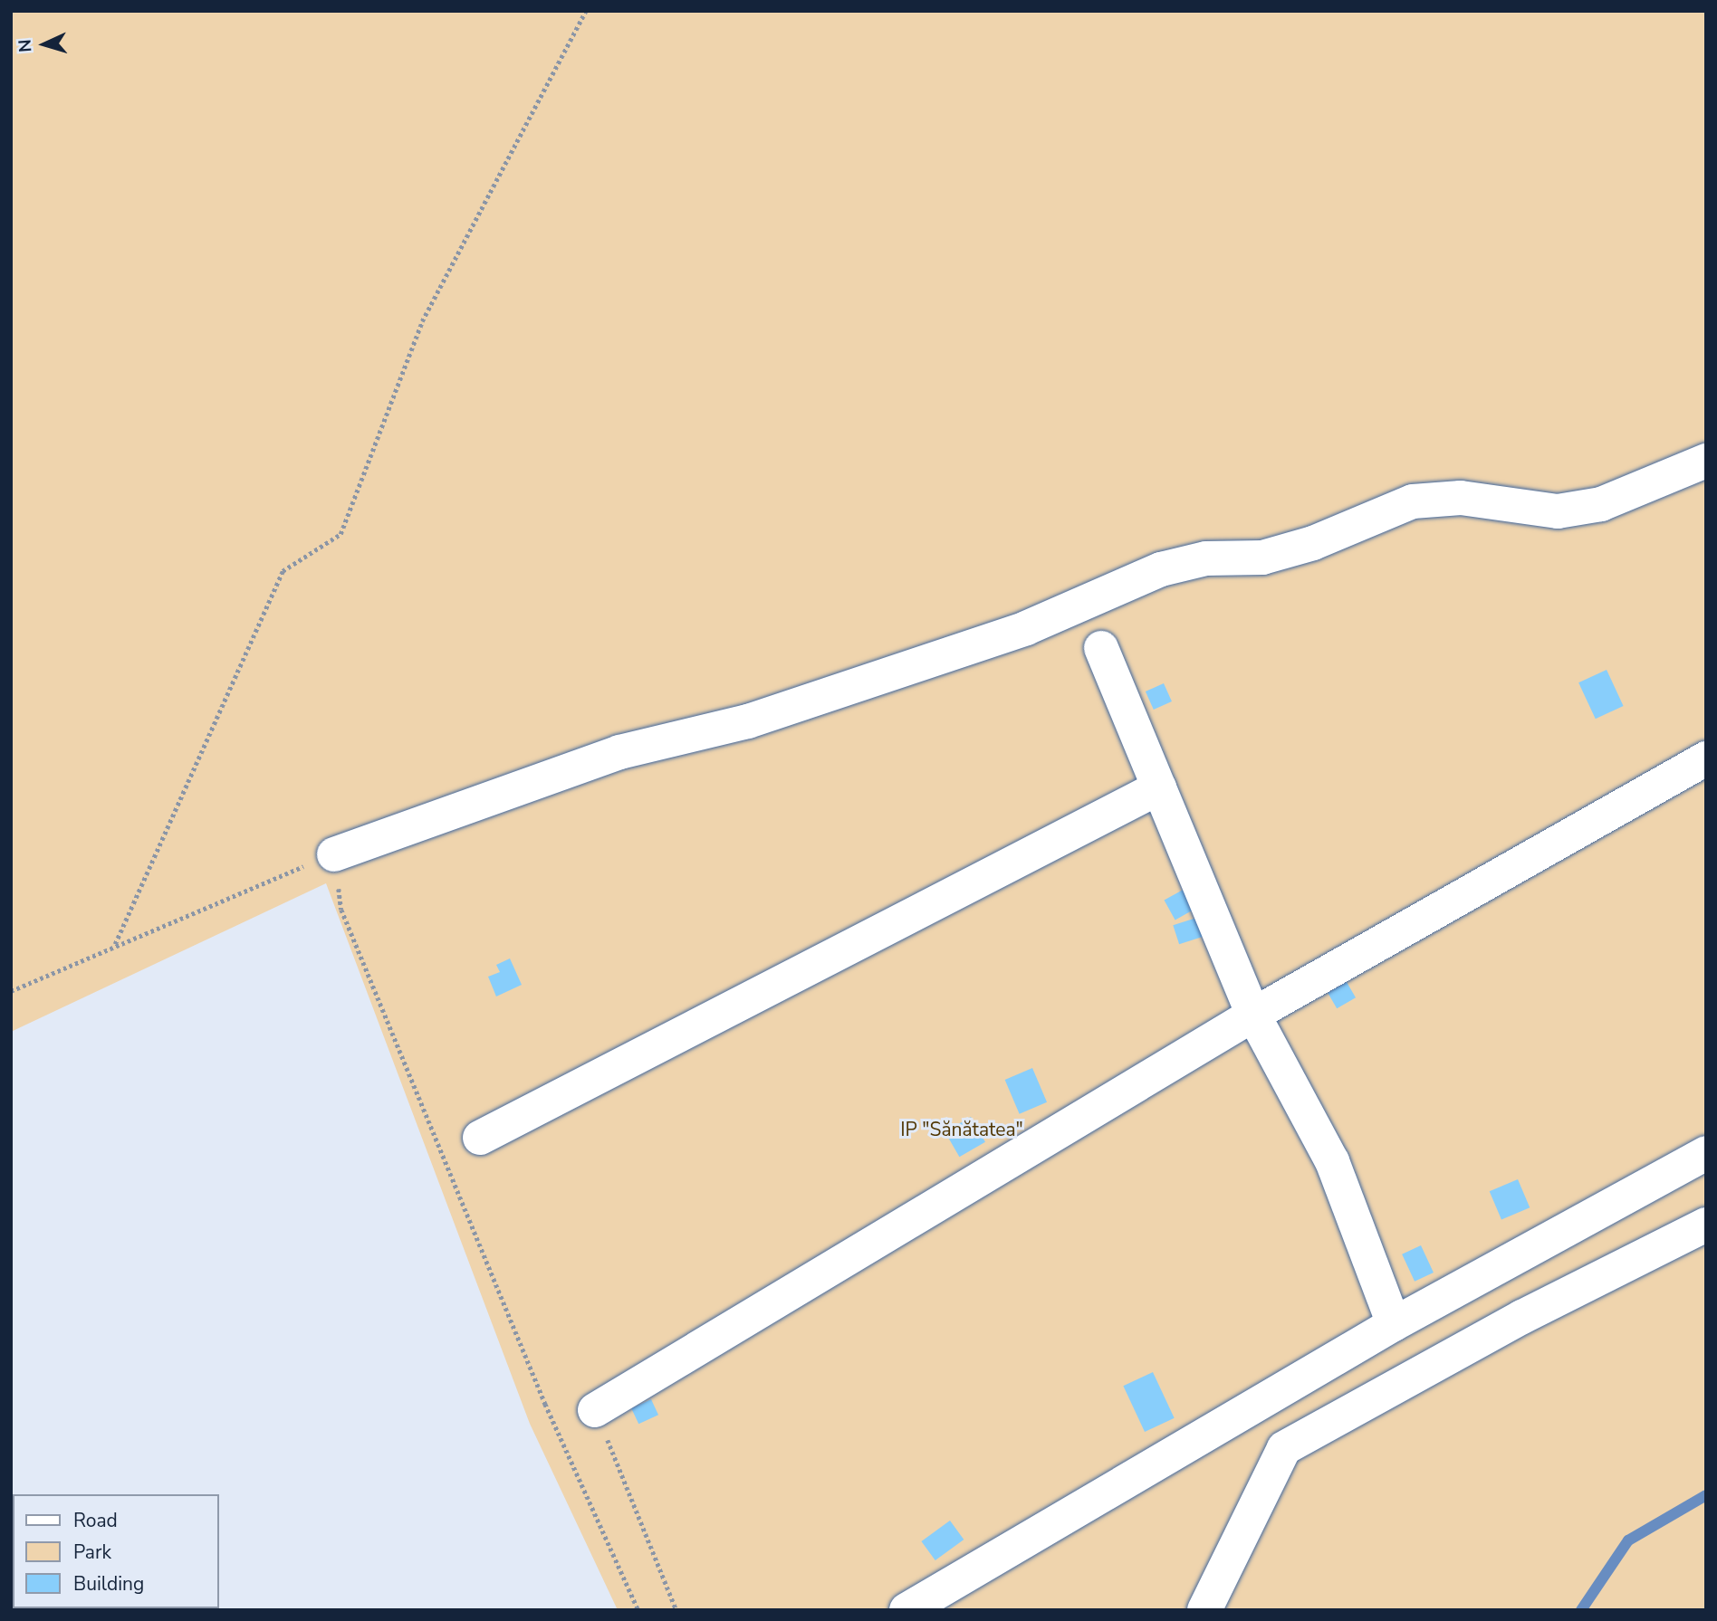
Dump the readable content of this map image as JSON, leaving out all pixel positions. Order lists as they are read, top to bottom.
{
  "parks": ["IP \"Sănătatea\""],
  "legend": ["Road", "Park", "Building"],
  "north": "left"
}
